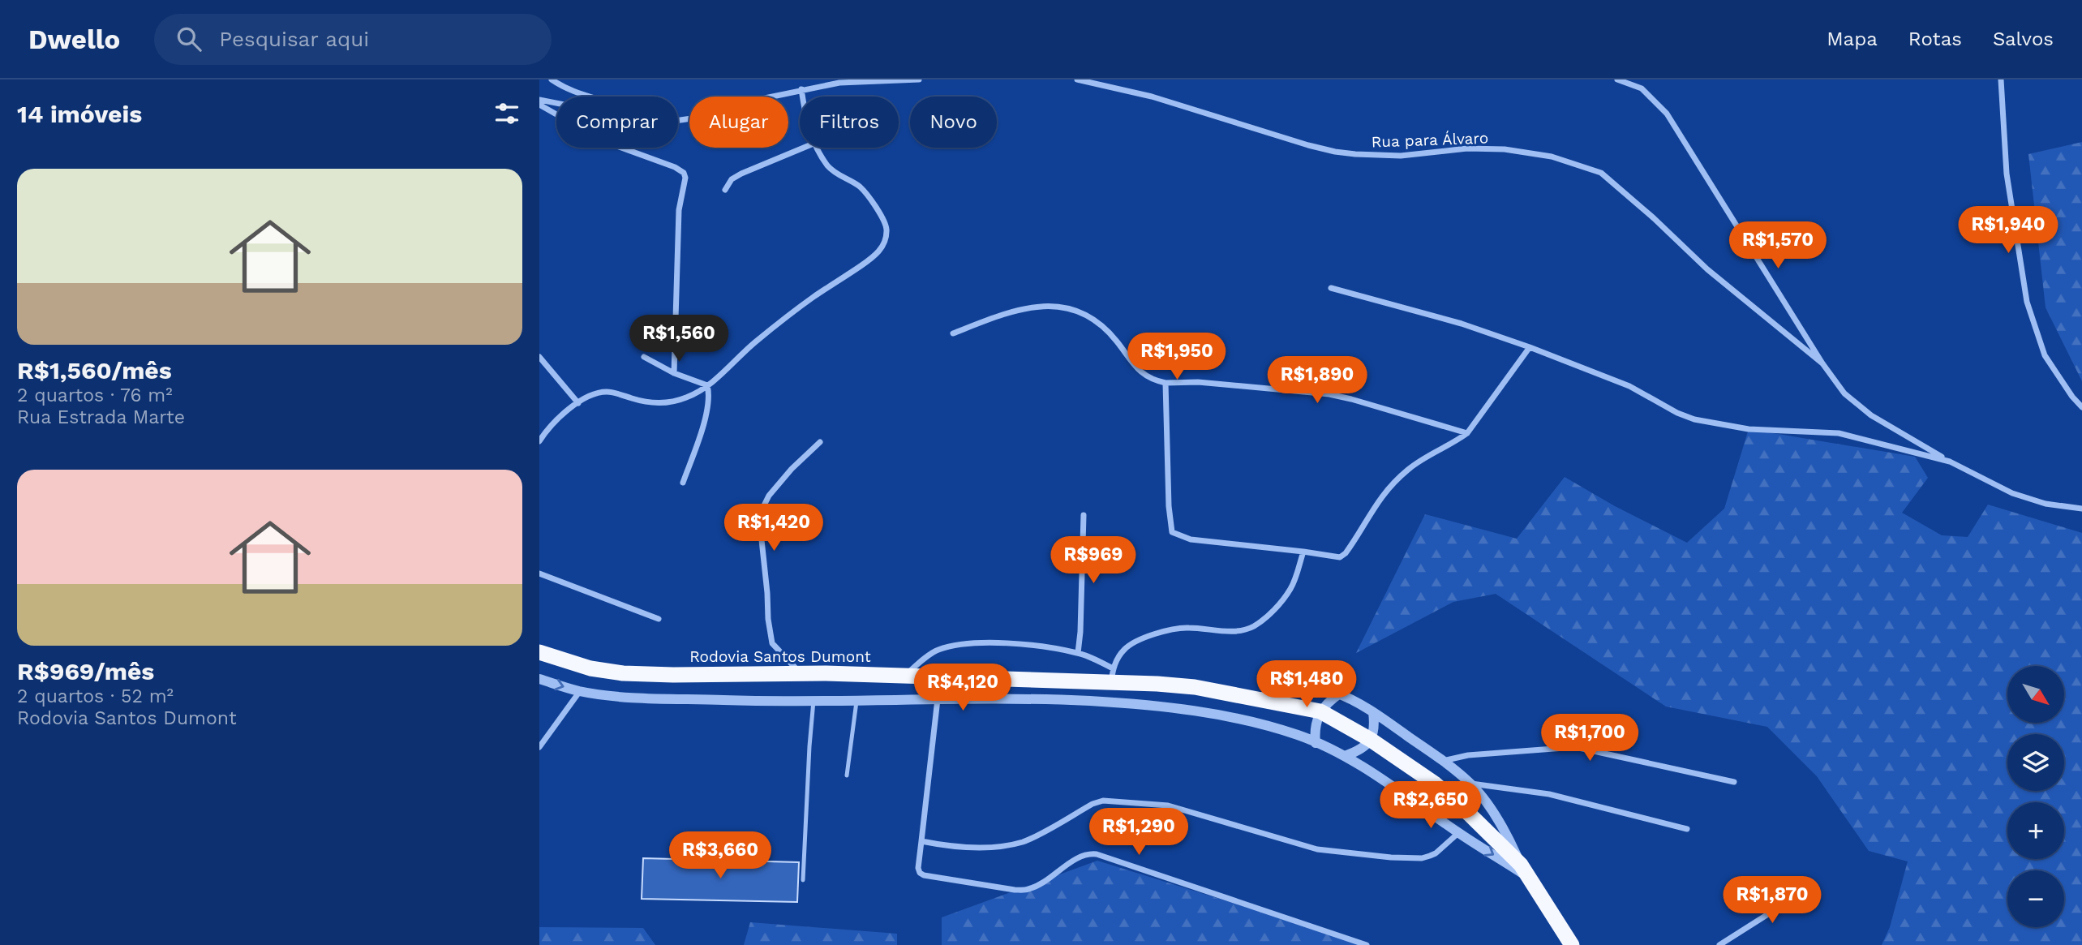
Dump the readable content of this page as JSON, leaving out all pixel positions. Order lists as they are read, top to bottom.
{
  "streets": {
    "highway": ["Rodovia Santos Dumont"],
    "street": ["Rua para Álvaro"]
  },
  "north": "bottom right",
  "page": {
    "header": "Dwello",
    "search": "Pesquisar aqui",
    "nav": ["Mapa", "Rotas", "Salvos"],
    "heading": "14 imóveis",
    "chip": [
      "Comprar",
      "Alugar",
      "Filtros",
      "Novo"
    ],
    "list": [
      {
        "name": "R$1,560/mês",
        "note": "2 quartos · 76 m² · Rua Estrada Marte"
      },
      {
        "name": "R$969/mês",
        "note": "2 quartos · 52 m² · Rodovia Santos Dumont"
      }
    ],
    "price": [
      "R$1,940",
      "R$1,570",
      "R$1,560",
      "R$1,950",
      "R$1,890",
      "R$1,420",
      "R$969",
      "R$1,480",
      "R$4,120",
      "R$1,700",
      "R$2,650",
      "R$1,290",
      "R$3,660",
      "R$1,870"
    ],
    "map_buttons": ["+", "−"]
  }
}
